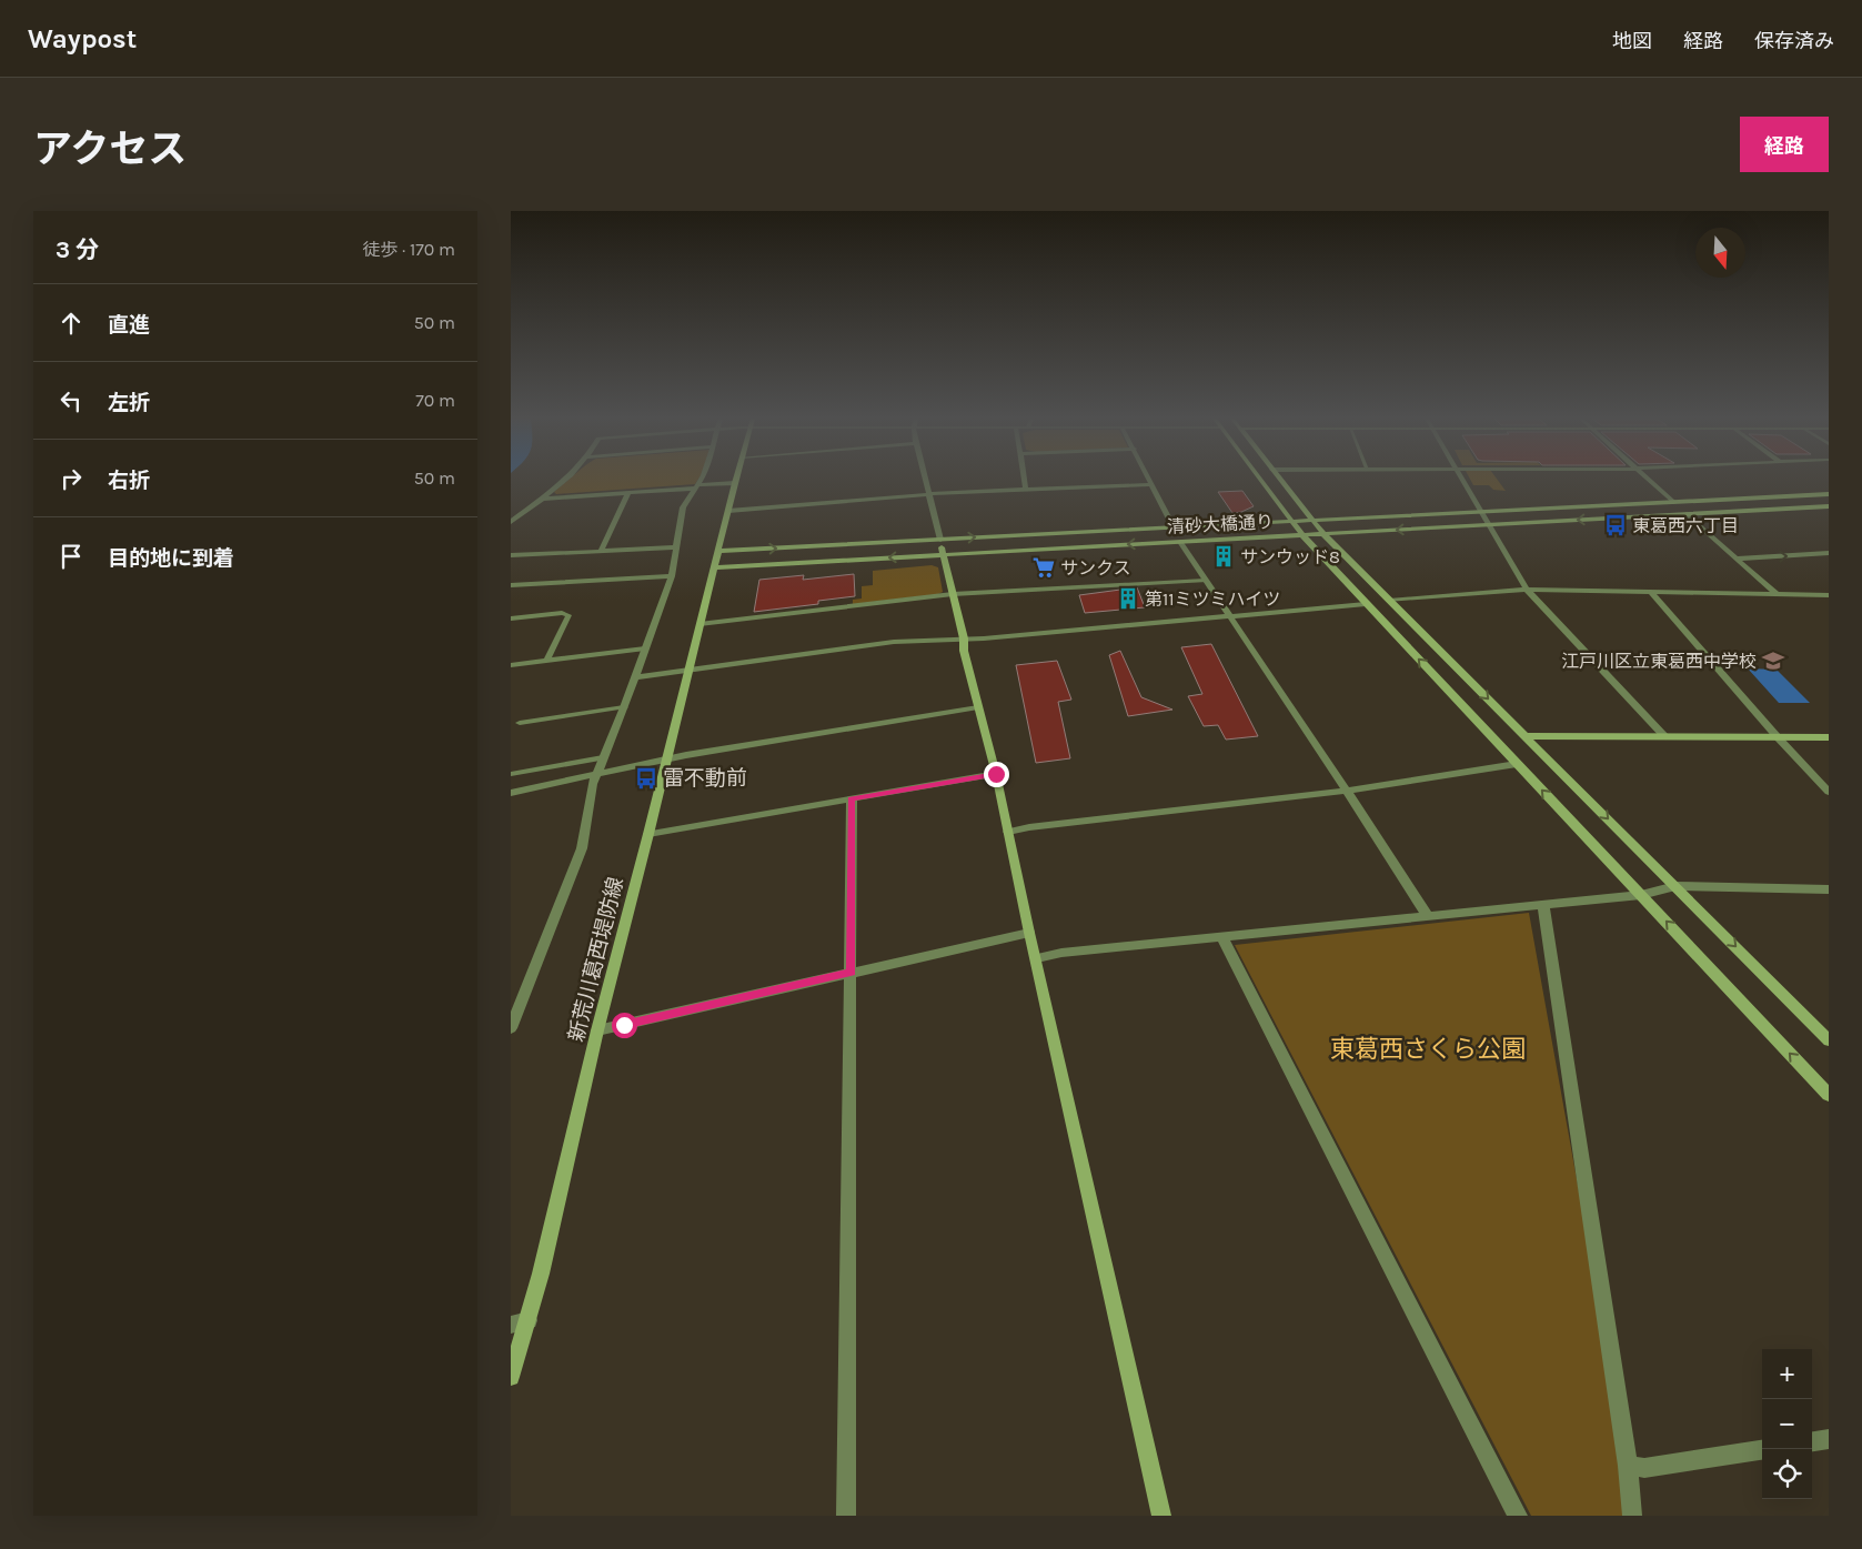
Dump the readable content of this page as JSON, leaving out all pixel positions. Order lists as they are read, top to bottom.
{
  "streets": {
    "street": ["清砂大橋通り", "新荒川葛西堤防線"]
  },
  "crossings": [
    ["清砂大橋通り", "新荒川葛西堤防線"]
  ],
  "parks": ["東葛西さくら公園"],
  "places": {
    "bus stop": ["東葛西六丁目", "雷不動前"],
    "building": ["サンウッド8", "第11ミツミハイツ"],
    "supermarket": ["サンクス"],
    "school or university": ["江戸川区立東葛西中学校"]
  },
  "north": "bottom",
  "page": {
    "header": "Waypost",
    "nav": ["地図", "経路", "保存済み"],
    "title": "アクセス",
    "buttons": "経路",
    "heading": ["3 分", "徒歩 · 170 m"],
    "list": [
      ["直進", "50 m"],
      ["左折", "70 m"],
      ["右折", "50 m"],
      "目的地に到着"
    ],
    "map_buttons": ["+", "−"]
  }
}
